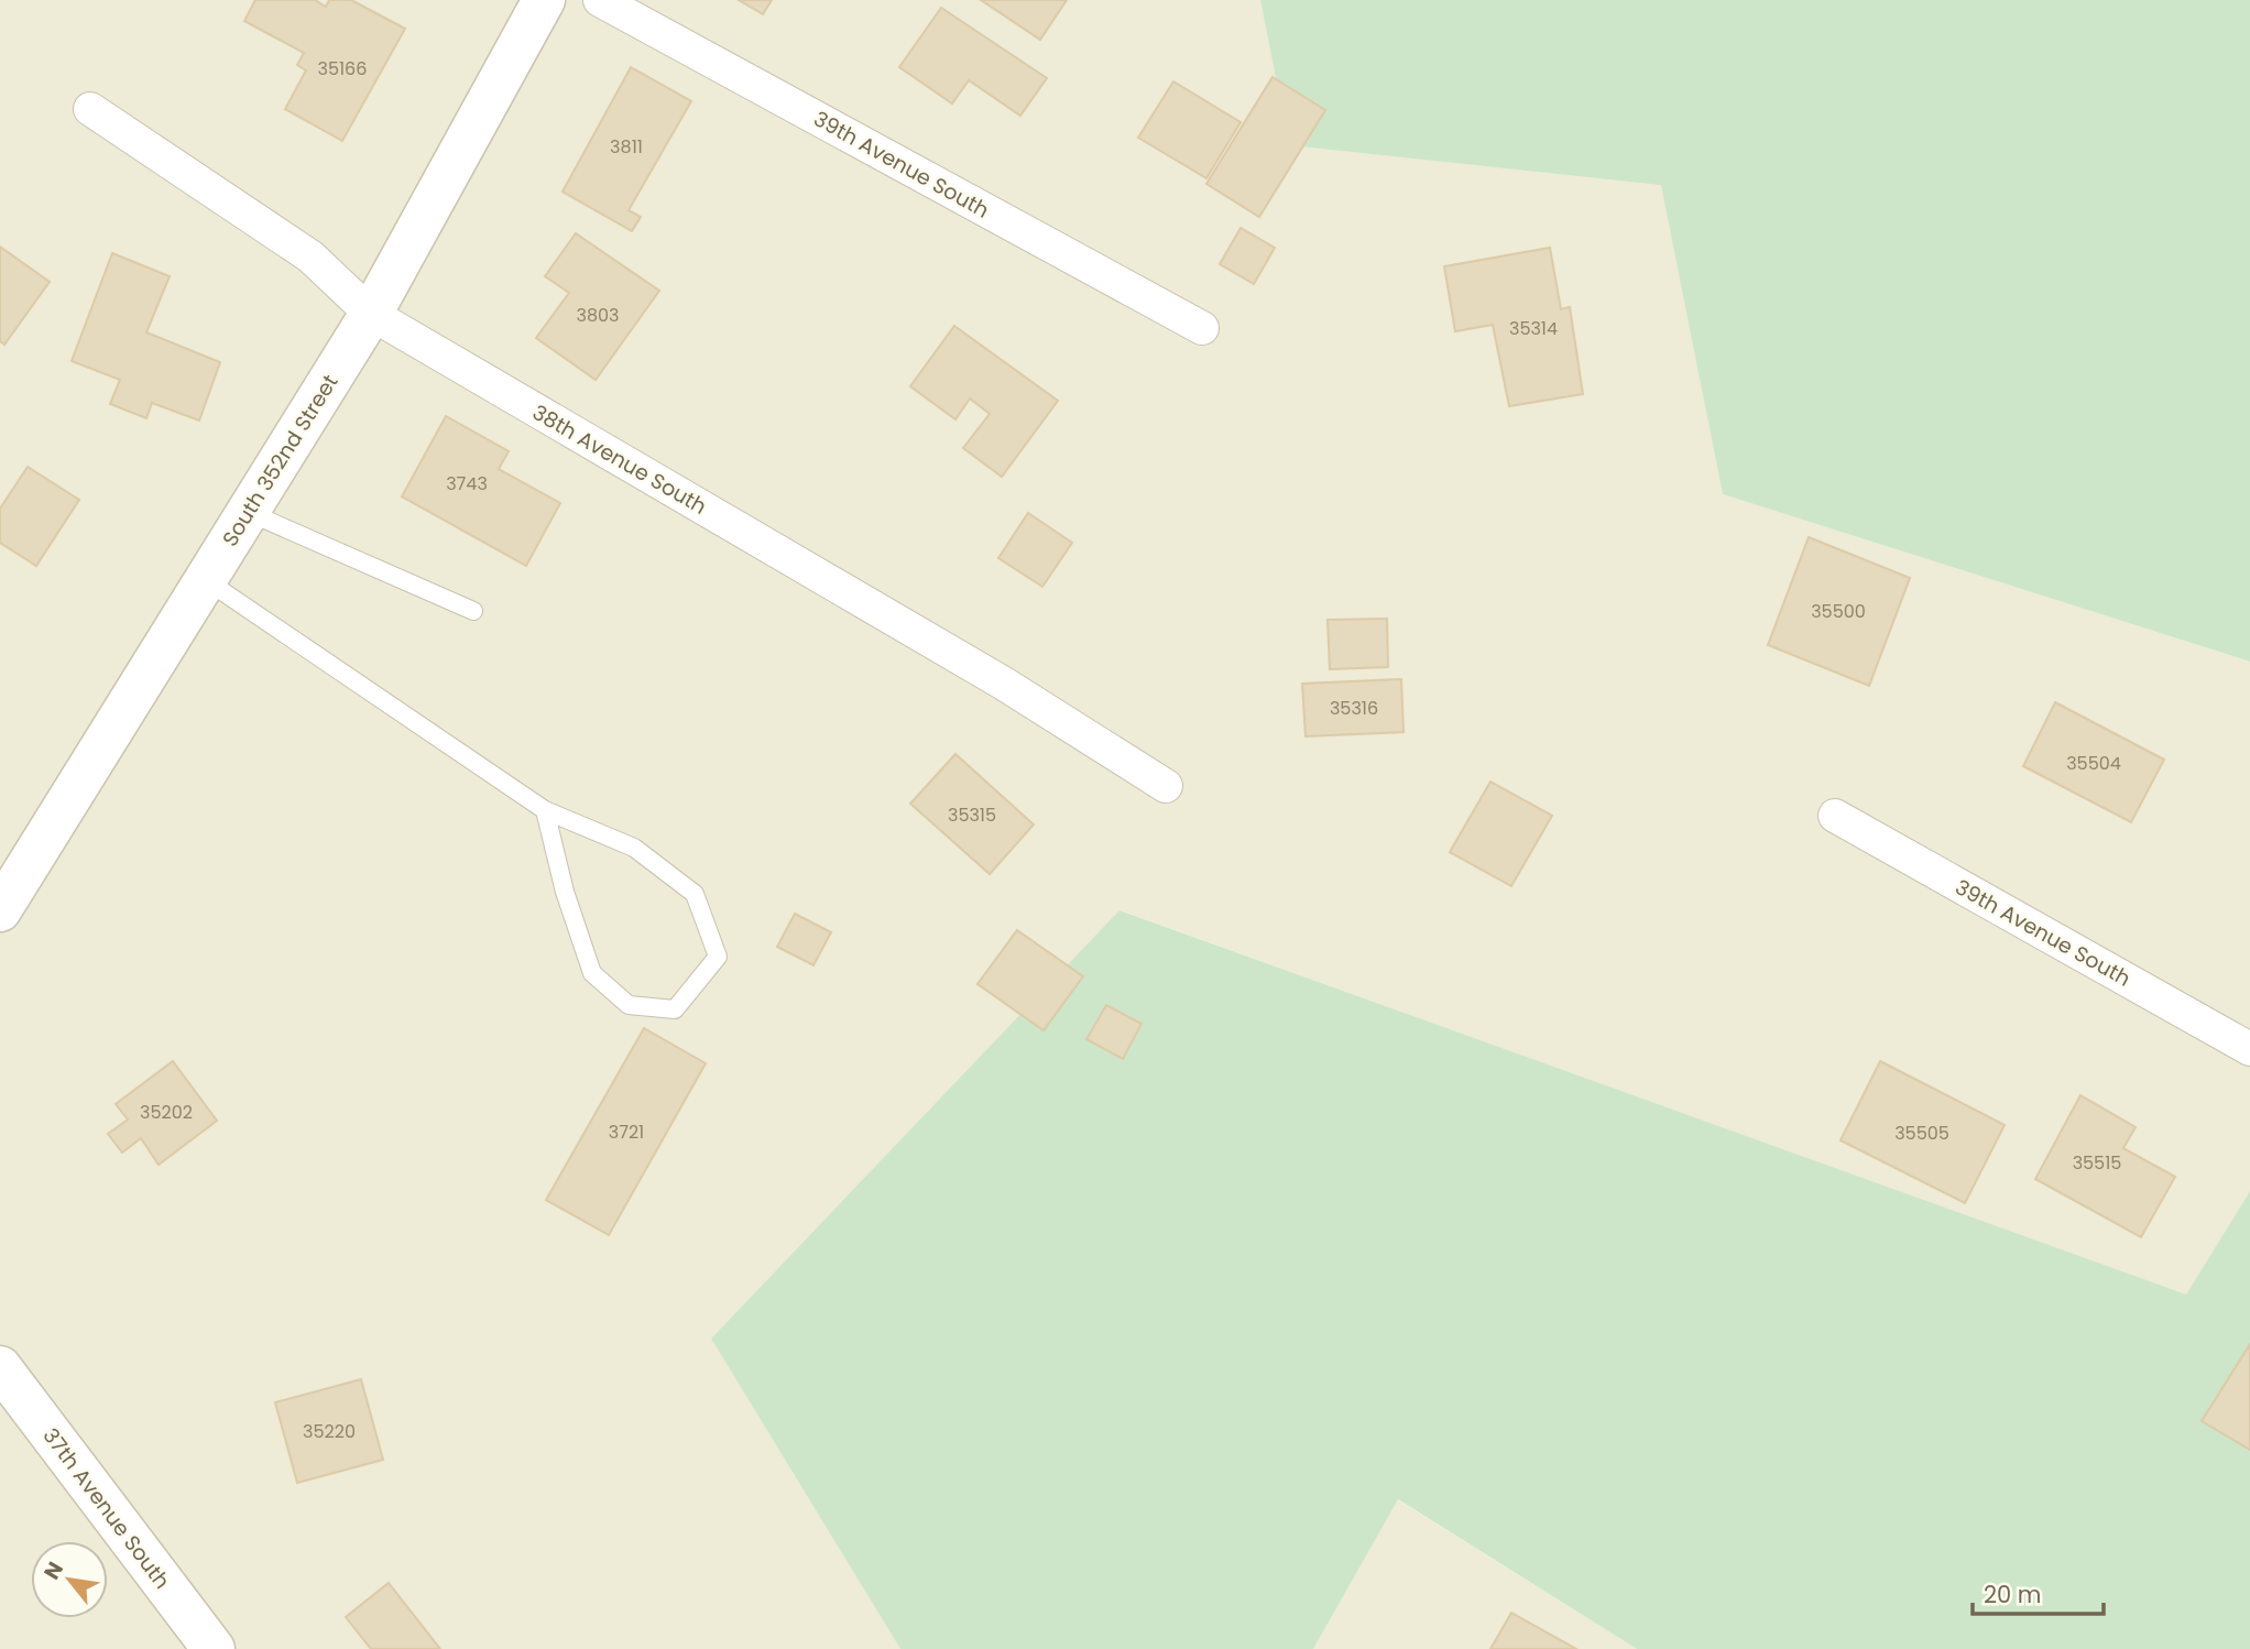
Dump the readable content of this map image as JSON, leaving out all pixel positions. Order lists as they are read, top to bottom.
{
  "streets": {
    "street": [
      "39th Avenue South",
      "38th Avenue South",
      "South 352nd Street",
      "37th Avenue South"
    ]
  },
  "crossings": [
    ["38th Avenue South", "South 352nd Street"]
  ],
  "house_numbers": [
    "35166",
    "3811",
    "3803",
    "35314",
    "3743",
    "35500",
    "35316",
    "35504",
    "35315",
    "35202",
    "3721",
    "35505",
    "35515",
    "35220"
  ],
  "scale_bar": "20 m",
  "north": "top left"
}
